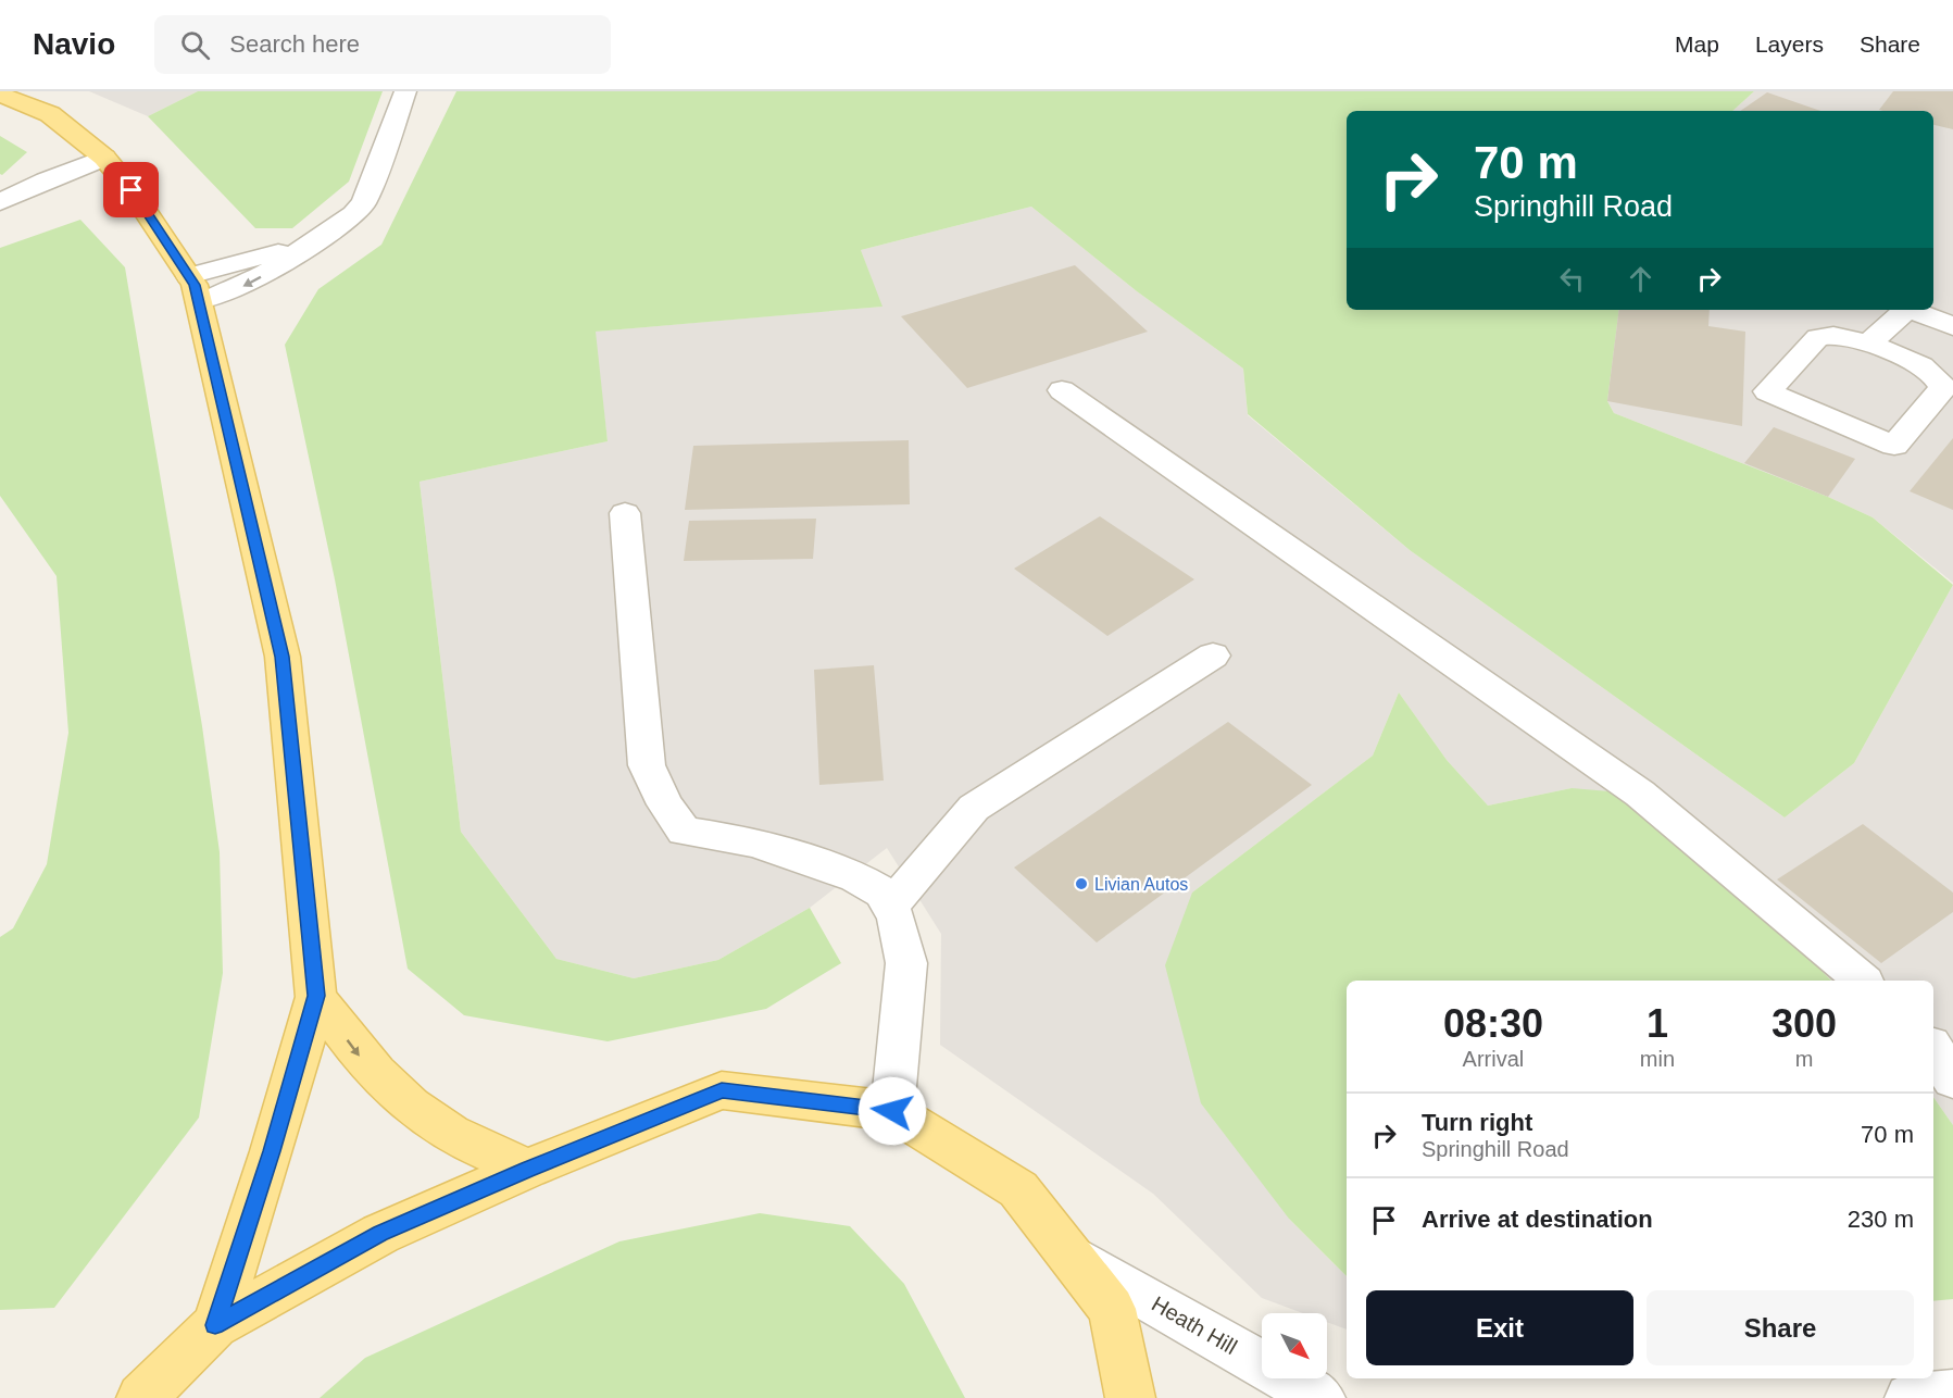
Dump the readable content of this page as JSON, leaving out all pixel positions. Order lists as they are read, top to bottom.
{
  "streets": {
    "street": ["Heath Hill"]
  },
  "places": ["Livian Autos"],
  "north": "bottom right",
  "page": {
    "header": "Navio",
    "search": "Search here",
    "nav": ["Map", "Layers", "Share"],
    "turn": ["70 m", "Springhill Road"],
    "eta": [
      "08:30",
      "Arrival",
      "1",
      "min",
      "300",
      "m"
    ],
    "list": [
      {
        "name": "Turn right",
        "note": "Springhill Road",
        "value": "70 m"
      },
      {
        "name": "Arrive at destination",
        "value": "230 m"
      }
    ],
    "buttons": ["Exit", "Share"]
  }
}
